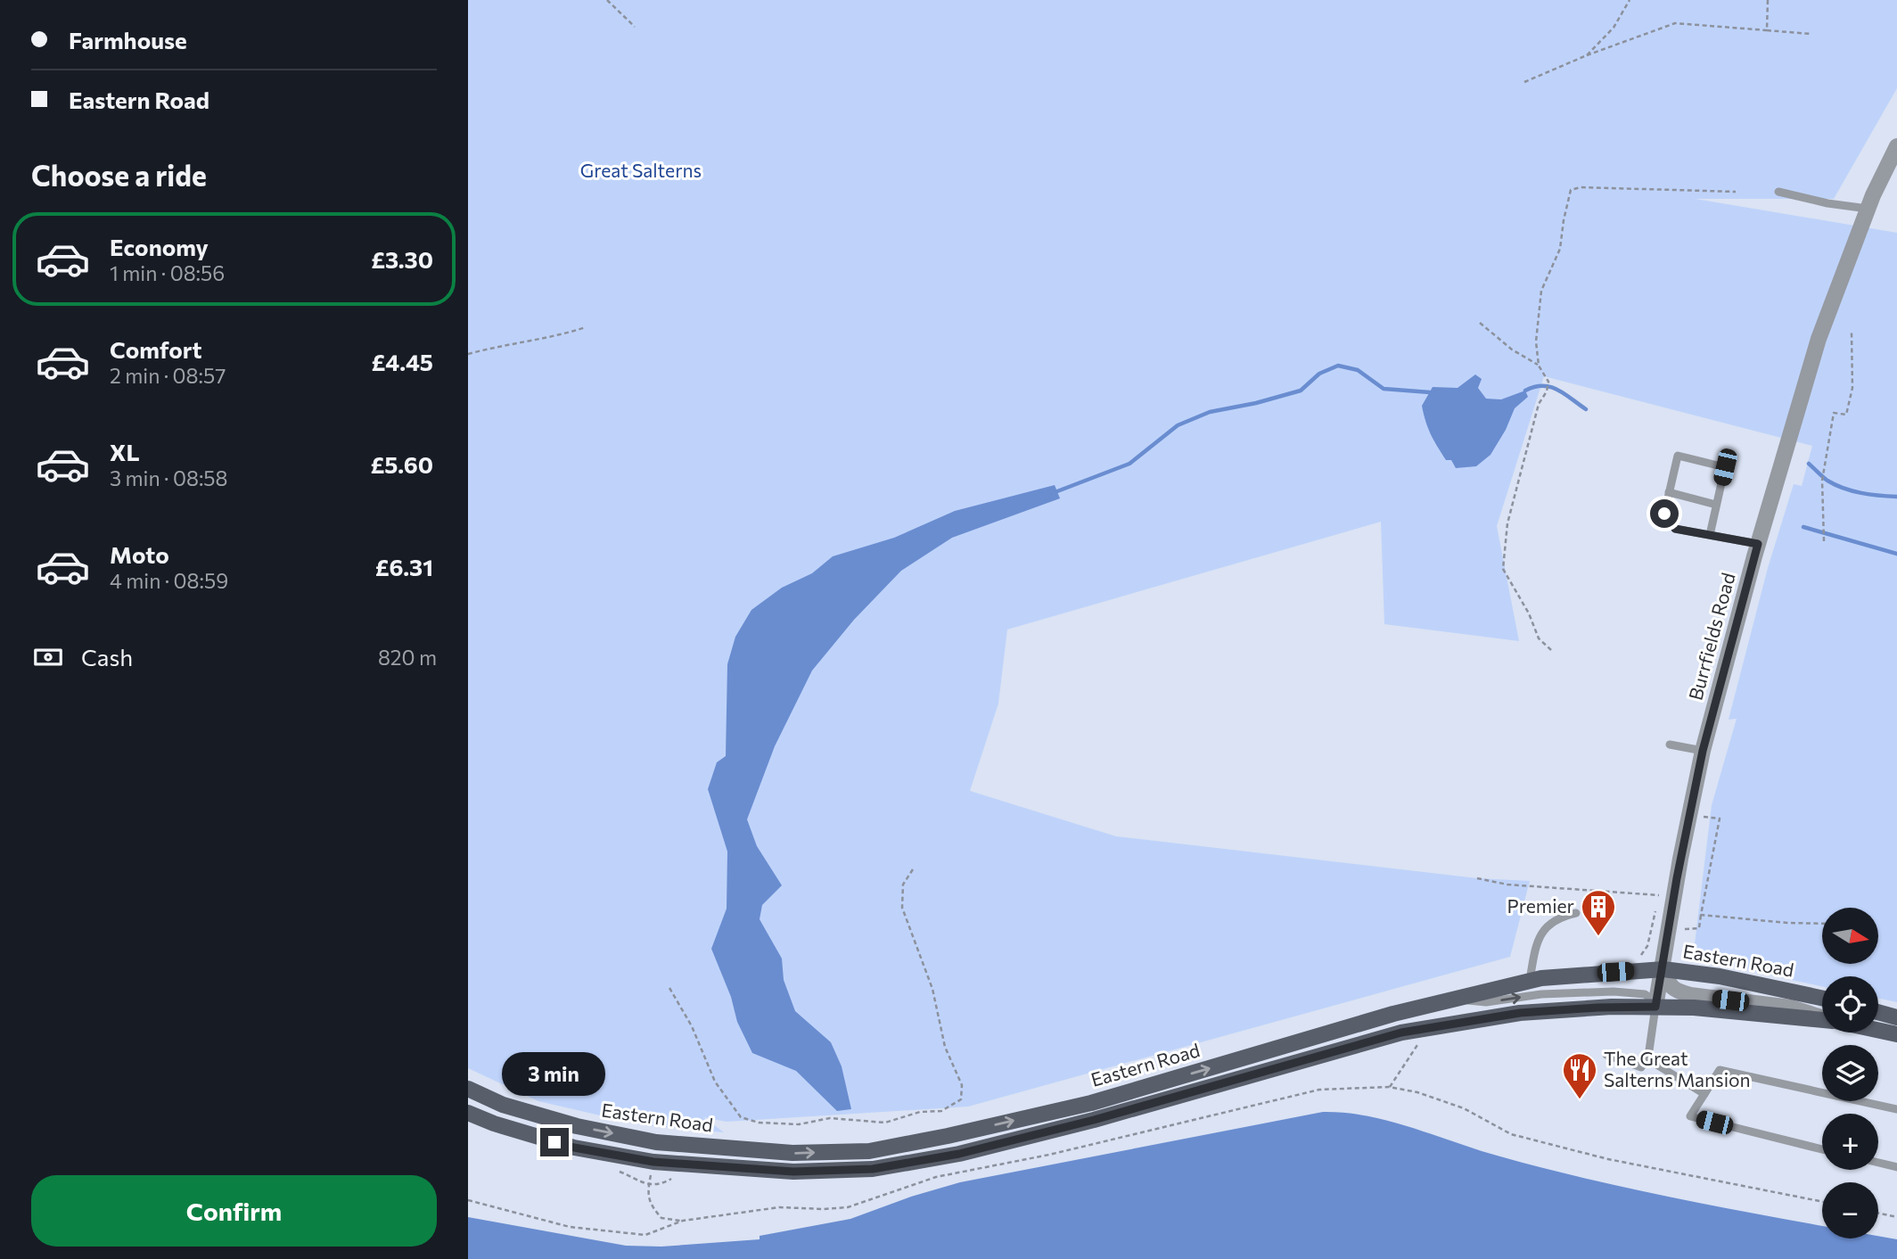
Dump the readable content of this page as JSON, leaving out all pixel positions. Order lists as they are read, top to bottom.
{
  "streets": {
    "main road": ["Eastern Road"],
    "street": ["Burrfields Road"]
  },
  "crossings": [
    ["Burrfields Road", "Eastern Road"]
  ],
  "parks": ["Great Salterns"],
  "places": {
    "building": ["Premier"],
    "restaurant": ["The Great Salterns Mansion"]
  },
  "north": "right",
  "page": {
    "banner": ["Farmhouse", "Eastern Road"],
    "heading": "Choose a ride",
    "list": [
      {
        "name": "Economy",
        "note": "1 min · 08:56",
        "value": "£3.30"
      },
      {
        "name": "Comfort",
        "note": "2 min · 08:57",
        "value": "£4.45"
      },
      {
        "name": "XL",
        "note": "3 min · 08:58",
        "value": "£5.60"
      },
      {
        "name": "Moto",
        "note": "4 min · 08:59",
        "value": "£6.31"
      }
    ],
    "pay": ["Cash", "820 m"],
    "map_buttons": ["+", "−"],
    "bubble": "3 min",
    "buttons": "Confirm"
  }
}
